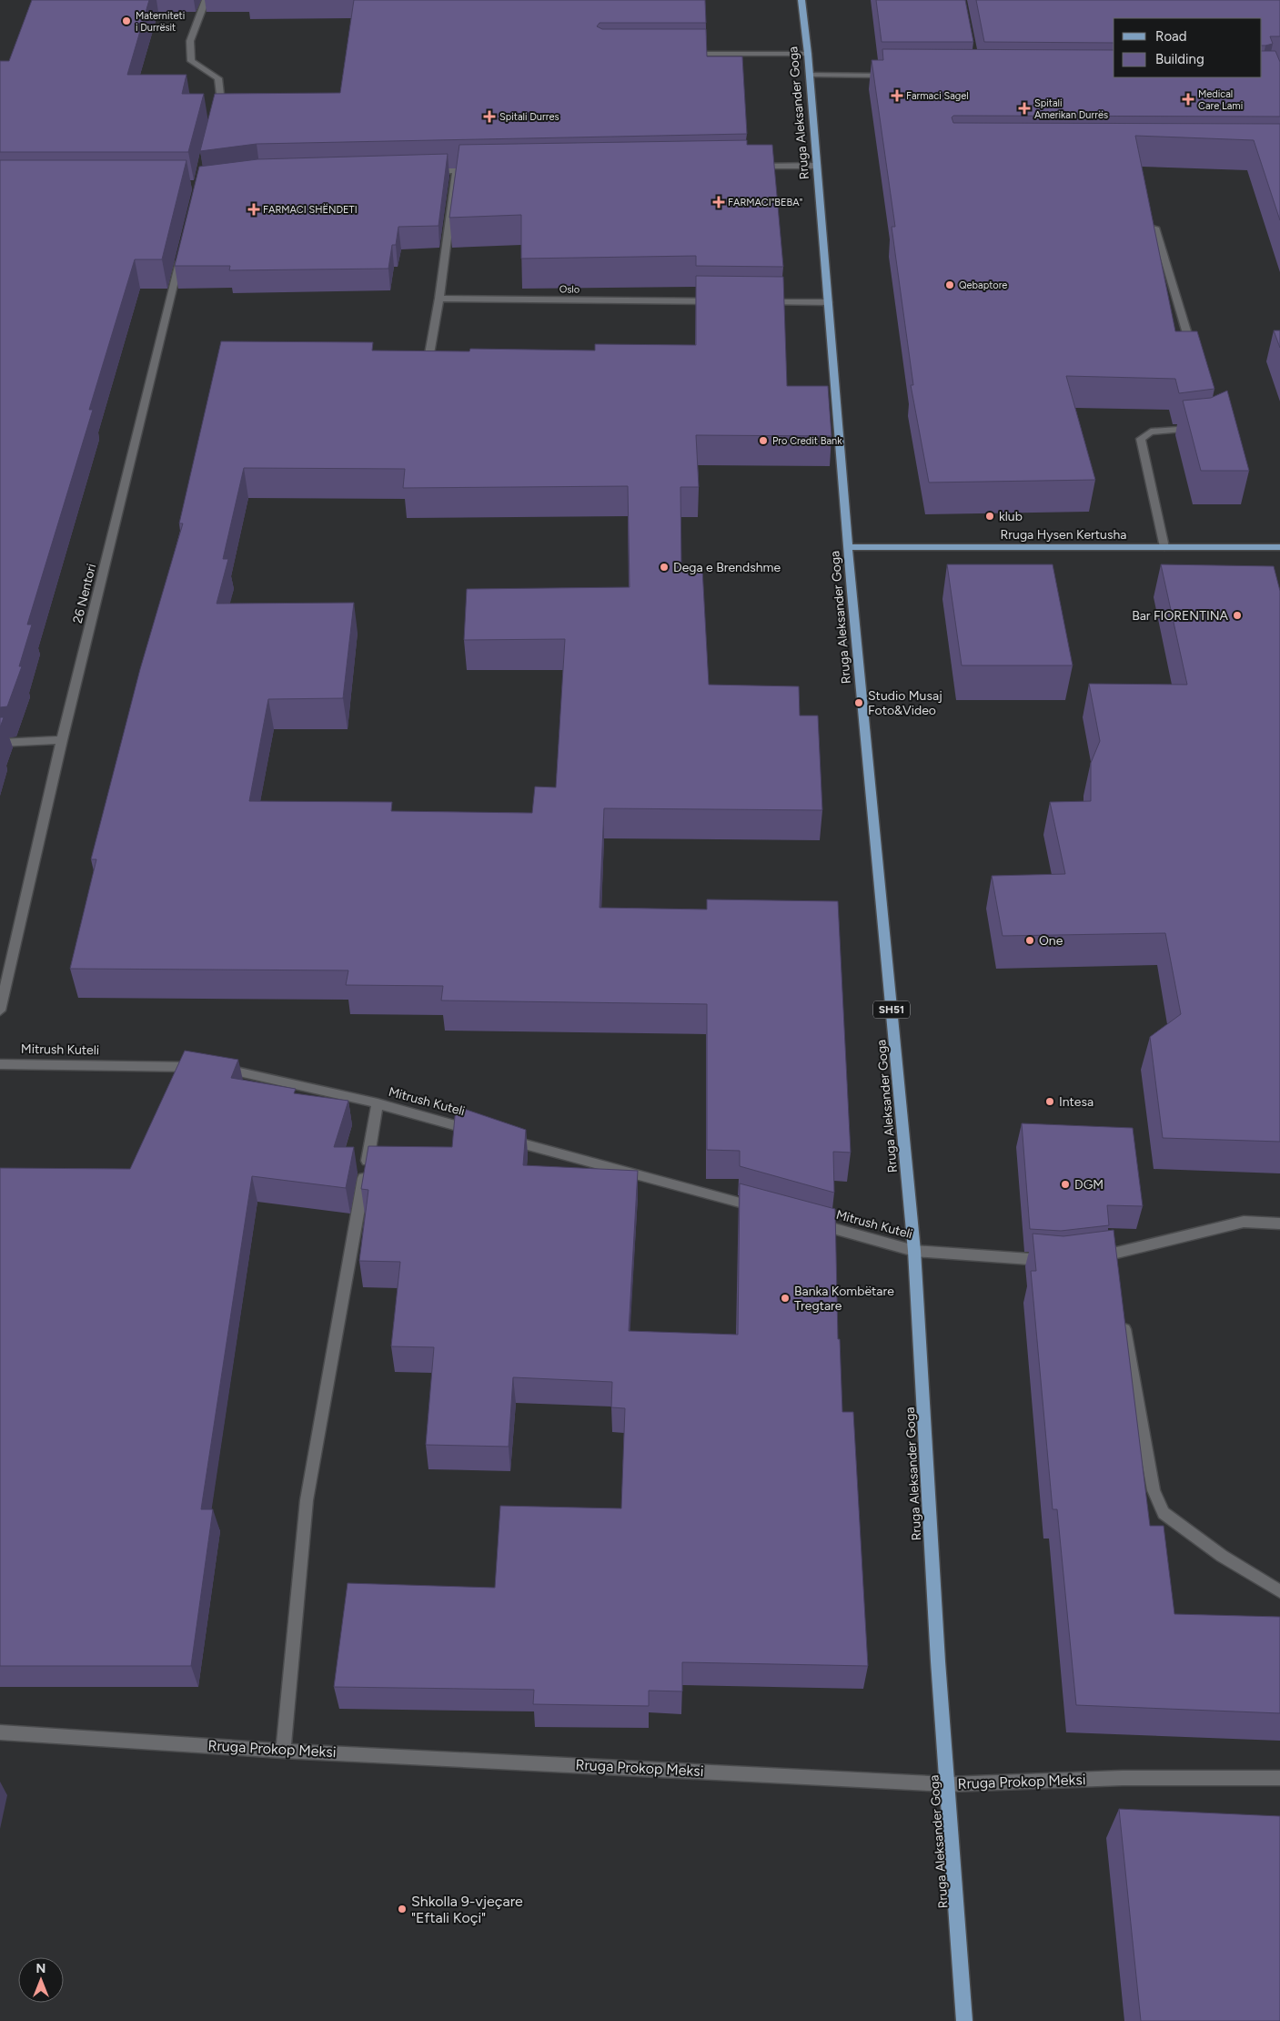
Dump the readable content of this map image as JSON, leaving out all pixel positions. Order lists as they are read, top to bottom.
{
  "streets": {
    "main road": ["Rruga Aleksander Goga", "Rruga Hysen Kertusha", "SH51"],
    "street": [
      "Oslo",
      "26 Nentori",
      "Mitrush Kuteli",
      "Rruga Prokop Meksi"
    ]
  },
  "crossings": [
    ["Rruga Aleksander Goga", "Rruga Hysen Kertusha"],
    ["Rruga Aleksander Goga", "Mitrush Kuteli"],
    ["Rruga Aleksander Goga", "Rruga Prokop Meksi"]
  ],
  "places": {
    "other": [
      "Materniteti i Durrësit",
      "Qebaptore",
      "Pro Credit Bank",
      "klub",
      "Dega e Brendshme",
      "Bar FIORENTINA",
      "Studio Musaj Foto&Video",
      "One",
      "Intesa",
      "DGM",
      "Banka Kombëtare Tregtare",
      "Shkolla 9-vjeçare \"Eftali Koçi\""
    ],
    "health": [
      "Farmaci Sagel",
      "Medical Care Lami",
      "Spitali Amerikan Durrës",
      "Spitali Durres",
      "FARMACI\"BEBA\"",
      "FARMACI SHËNDETI"
    ]
  },
  "legend": ["Road", "Building"],
  "north": "top"
}
